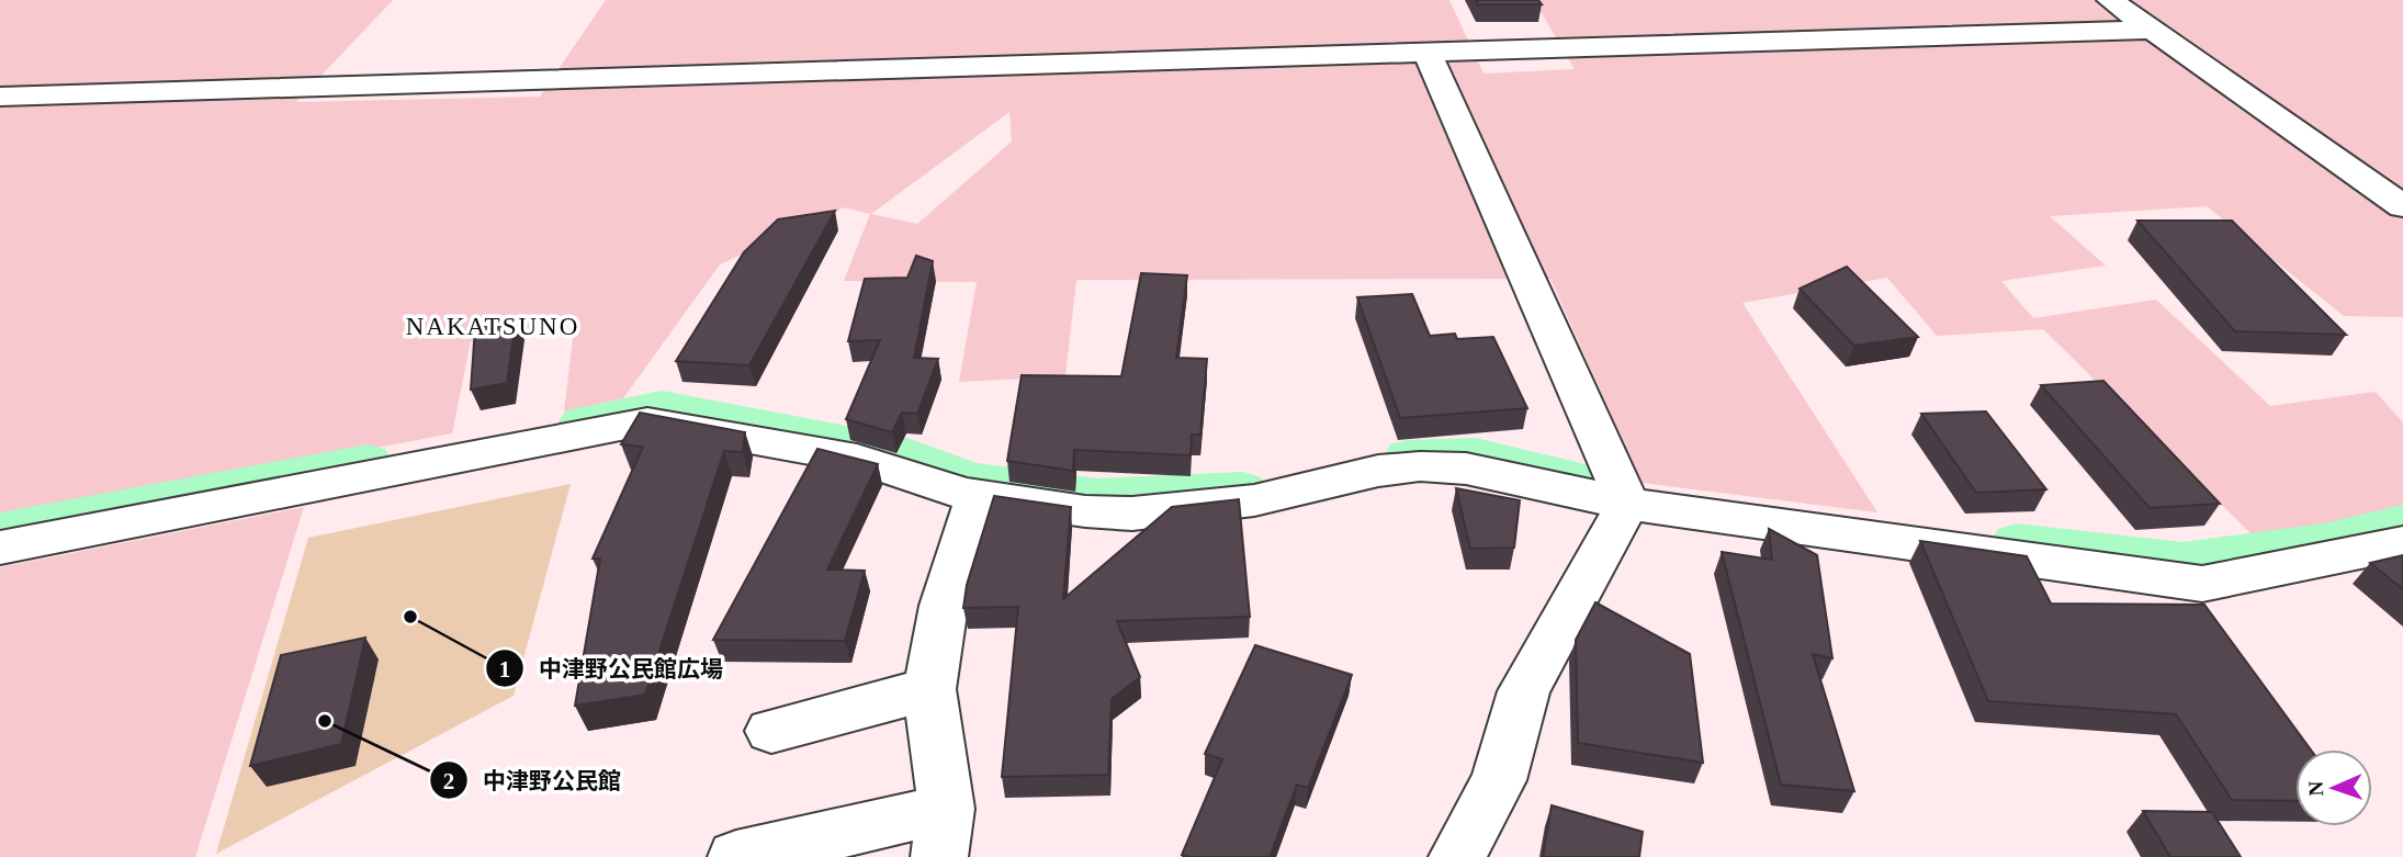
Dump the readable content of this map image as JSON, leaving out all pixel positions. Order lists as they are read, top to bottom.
{
  "districts": ["NAKATSUNO"],
  "places": ["中津野公民館広場", "中津野公民館"],
  "north": "left"
}
